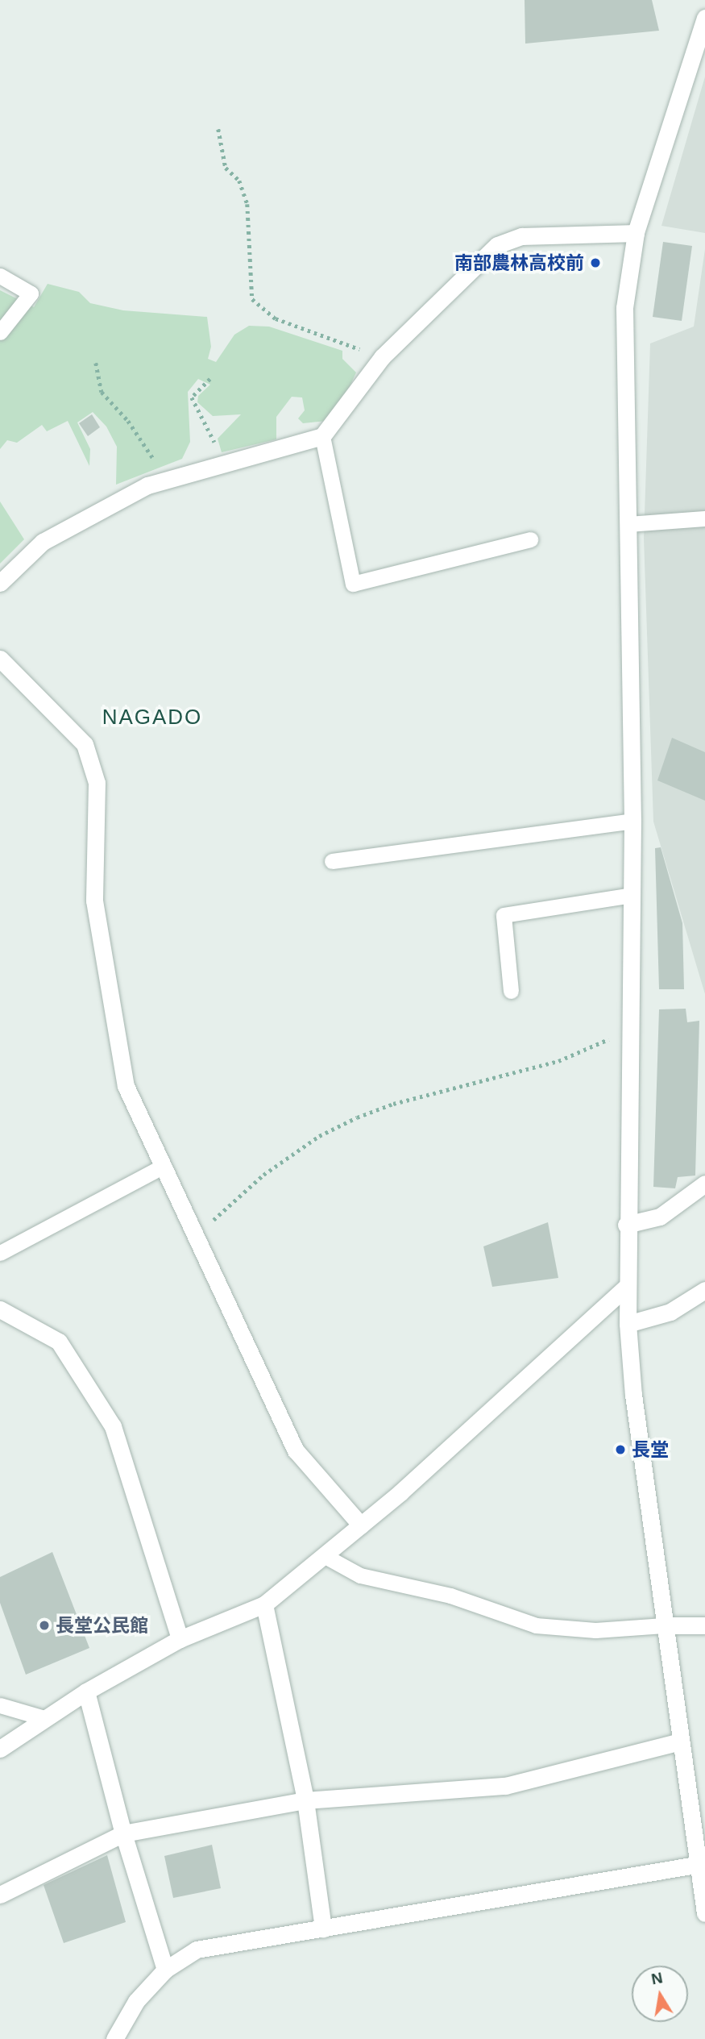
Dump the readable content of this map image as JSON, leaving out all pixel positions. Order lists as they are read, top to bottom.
{
  "districts": ["NAGADO"],
  "places": ["南部農林高校前", "長堂", "長堂公民館"],
  "north": "top"
}
